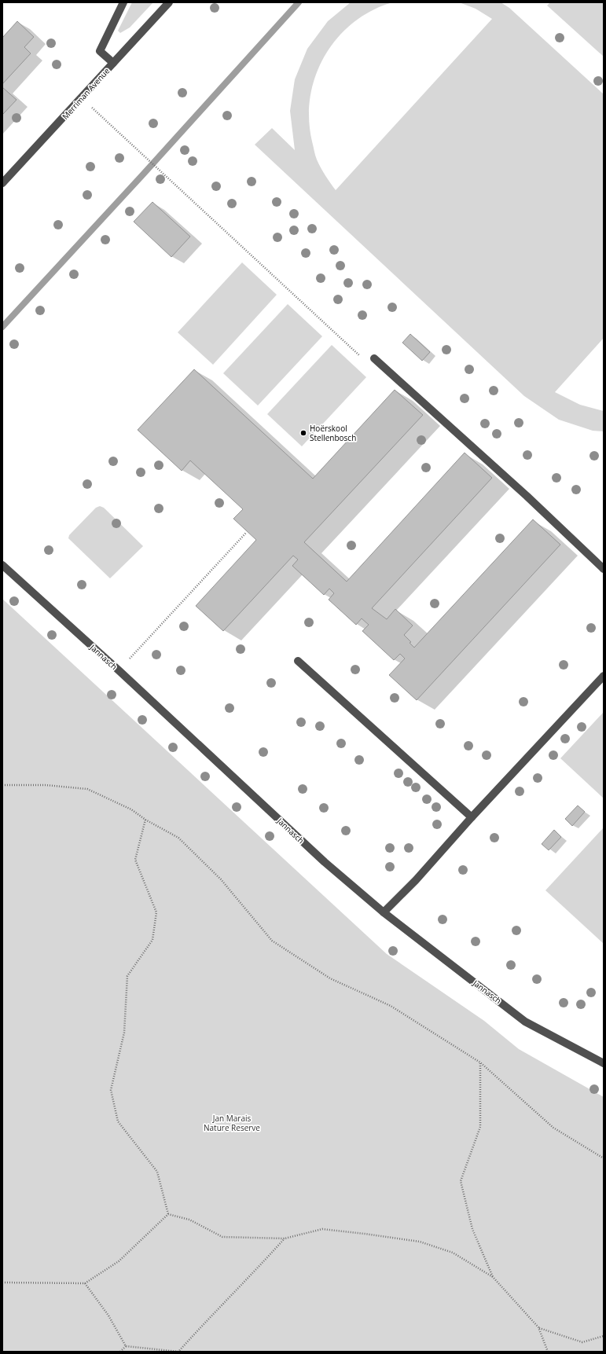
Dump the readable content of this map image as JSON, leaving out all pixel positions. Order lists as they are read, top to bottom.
{
  "streets": {
    "street": ["Merriman Avenue", "Jannasch"]
  },
  "parks": ["Jan Marais Nature Reserve"],
  "places": ["Hoërskool Stellenbosch"]
}
